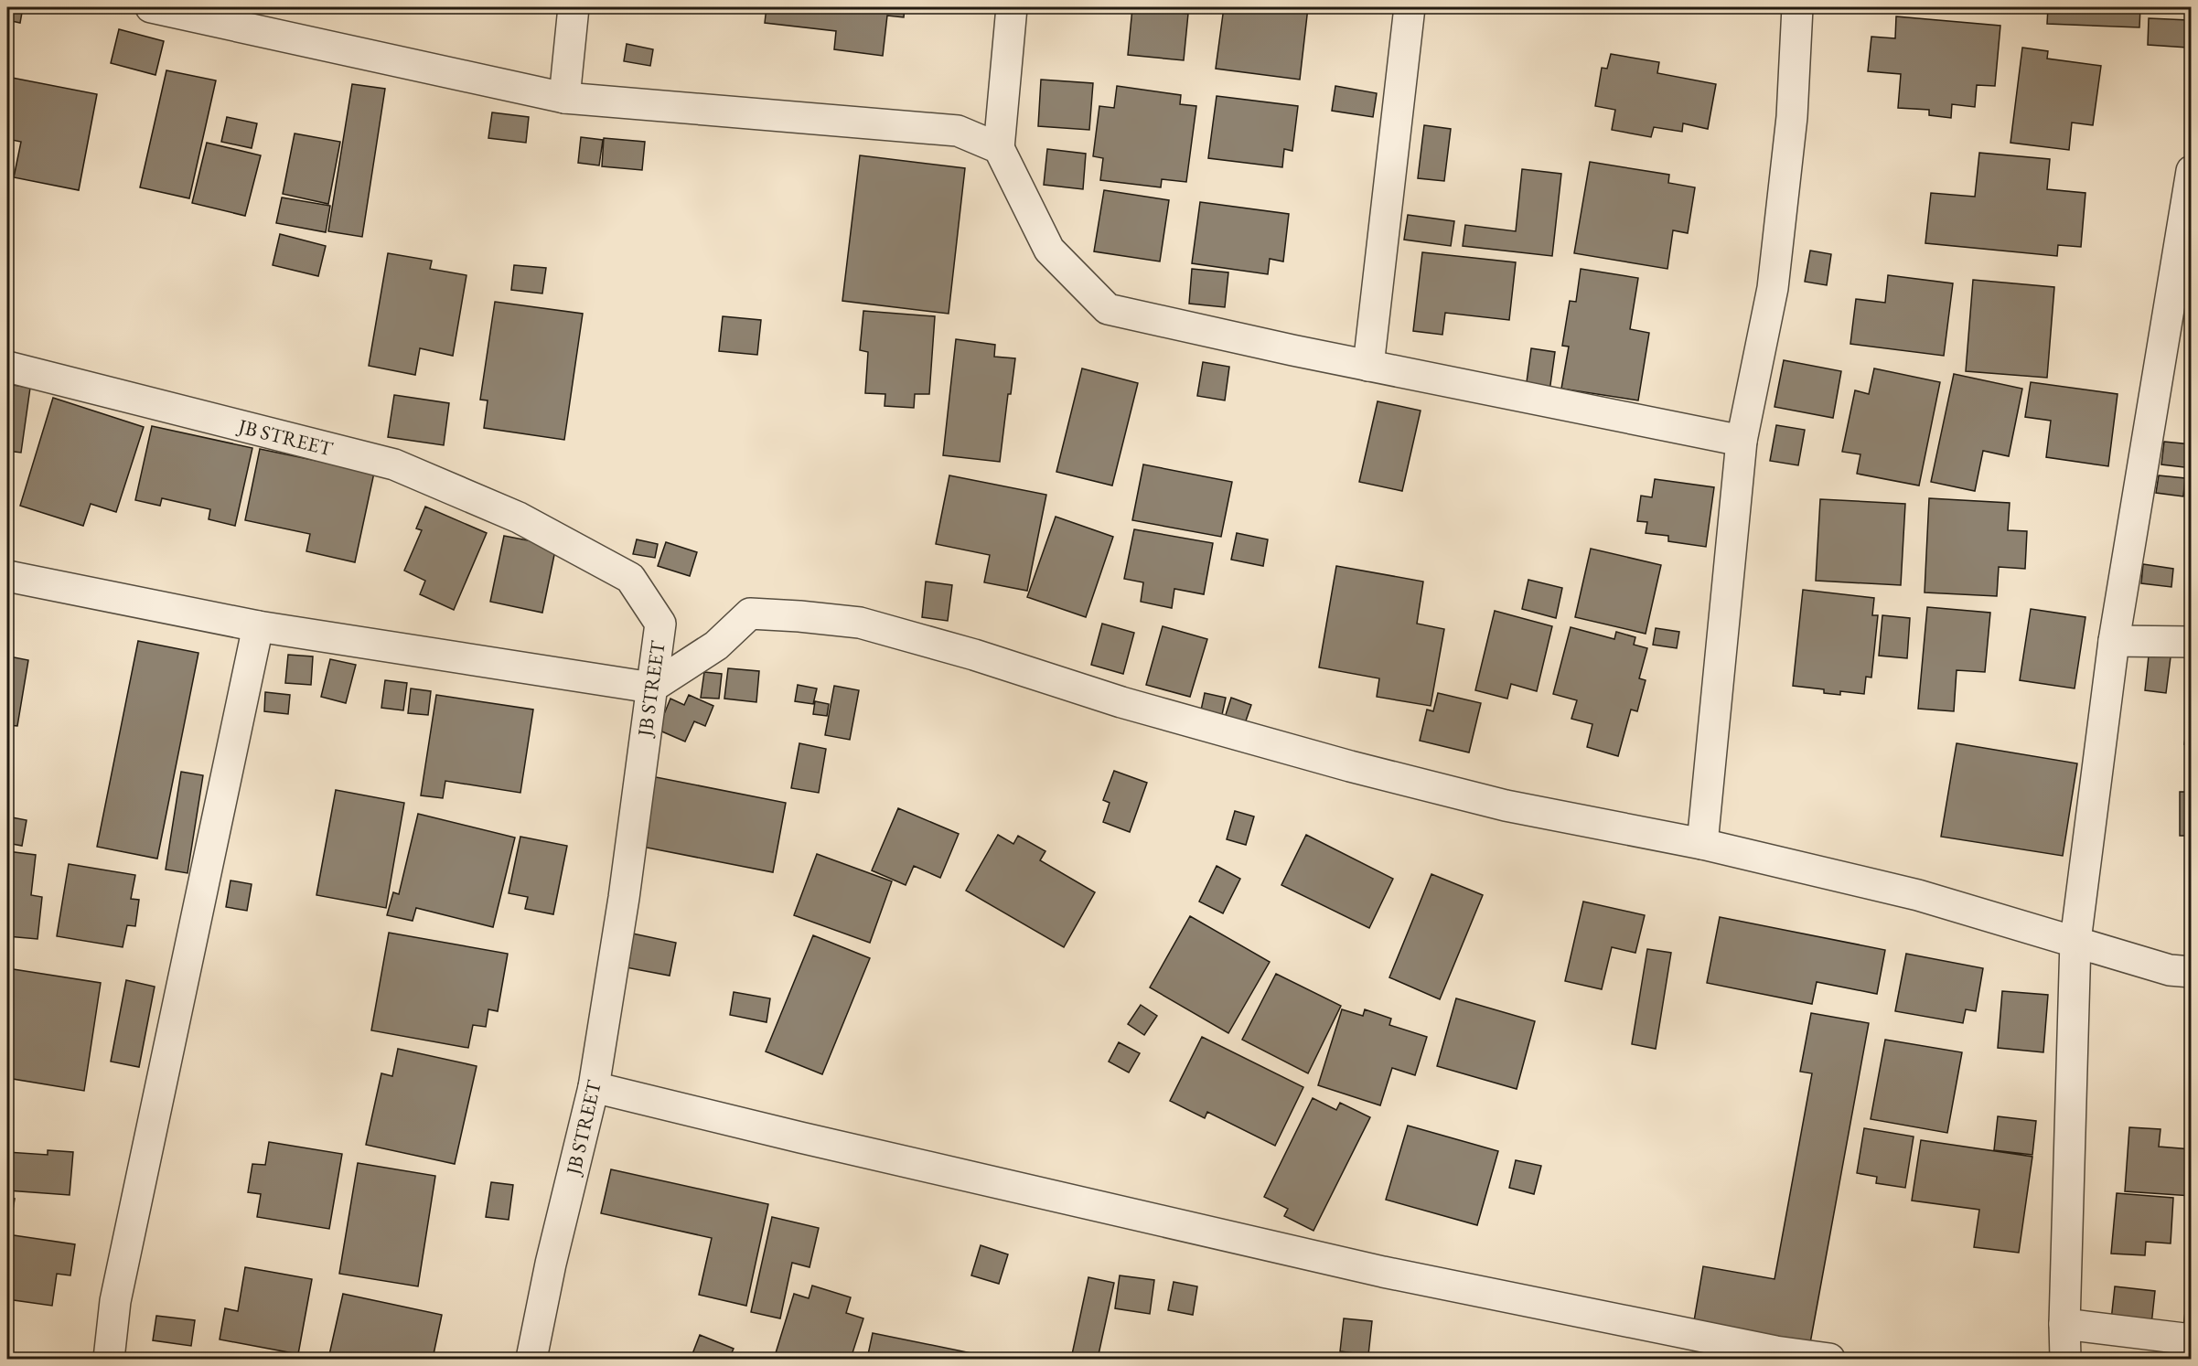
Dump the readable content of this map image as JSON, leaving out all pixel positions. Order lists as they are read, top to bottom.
{
  "streets": {
    "street": ["JB STREET"]
  }
}
